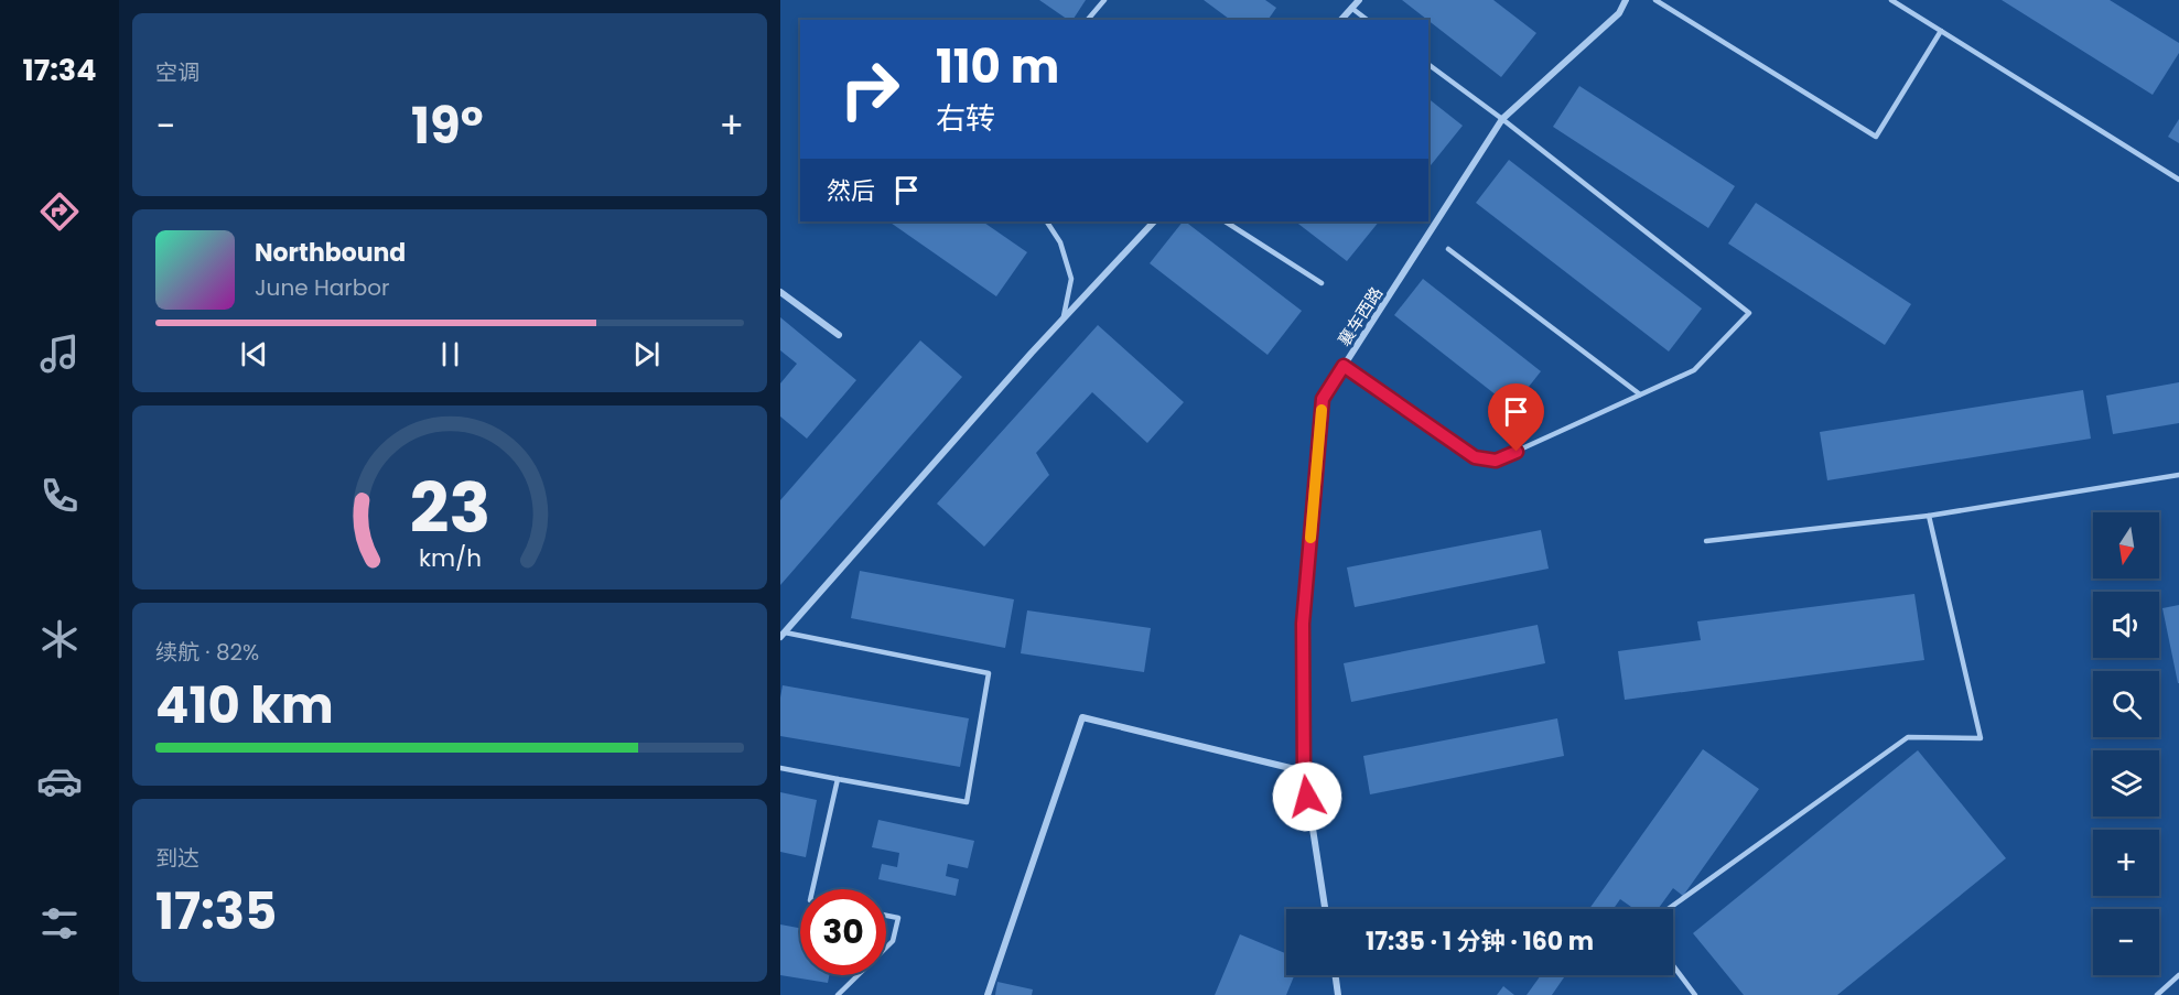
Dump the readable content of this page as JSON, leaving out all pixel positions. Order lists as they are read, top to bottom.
{
  "streets": {
    "street": ["襄车西路"]
  },
  "north": "bottom",
  "page": {
    "tabs": "17:34",
    "tile": [
      "空调",
      ["续航 · 82%", "410 km"],
      ["到达", "17:35"]
    ],
    "turn": ["110 m", "右转"],
    "heat": ["−", "19°", "+"],
    "then": "然后",
    "song": ["Northbound", "June Harbor"],
    "map_buttons": ["+", "−"],
    "limit": "30",
    "trip": "17:35 · 1 分钟 · 160 m",
    "gauge": ["23", "km/h"]
  }
}
